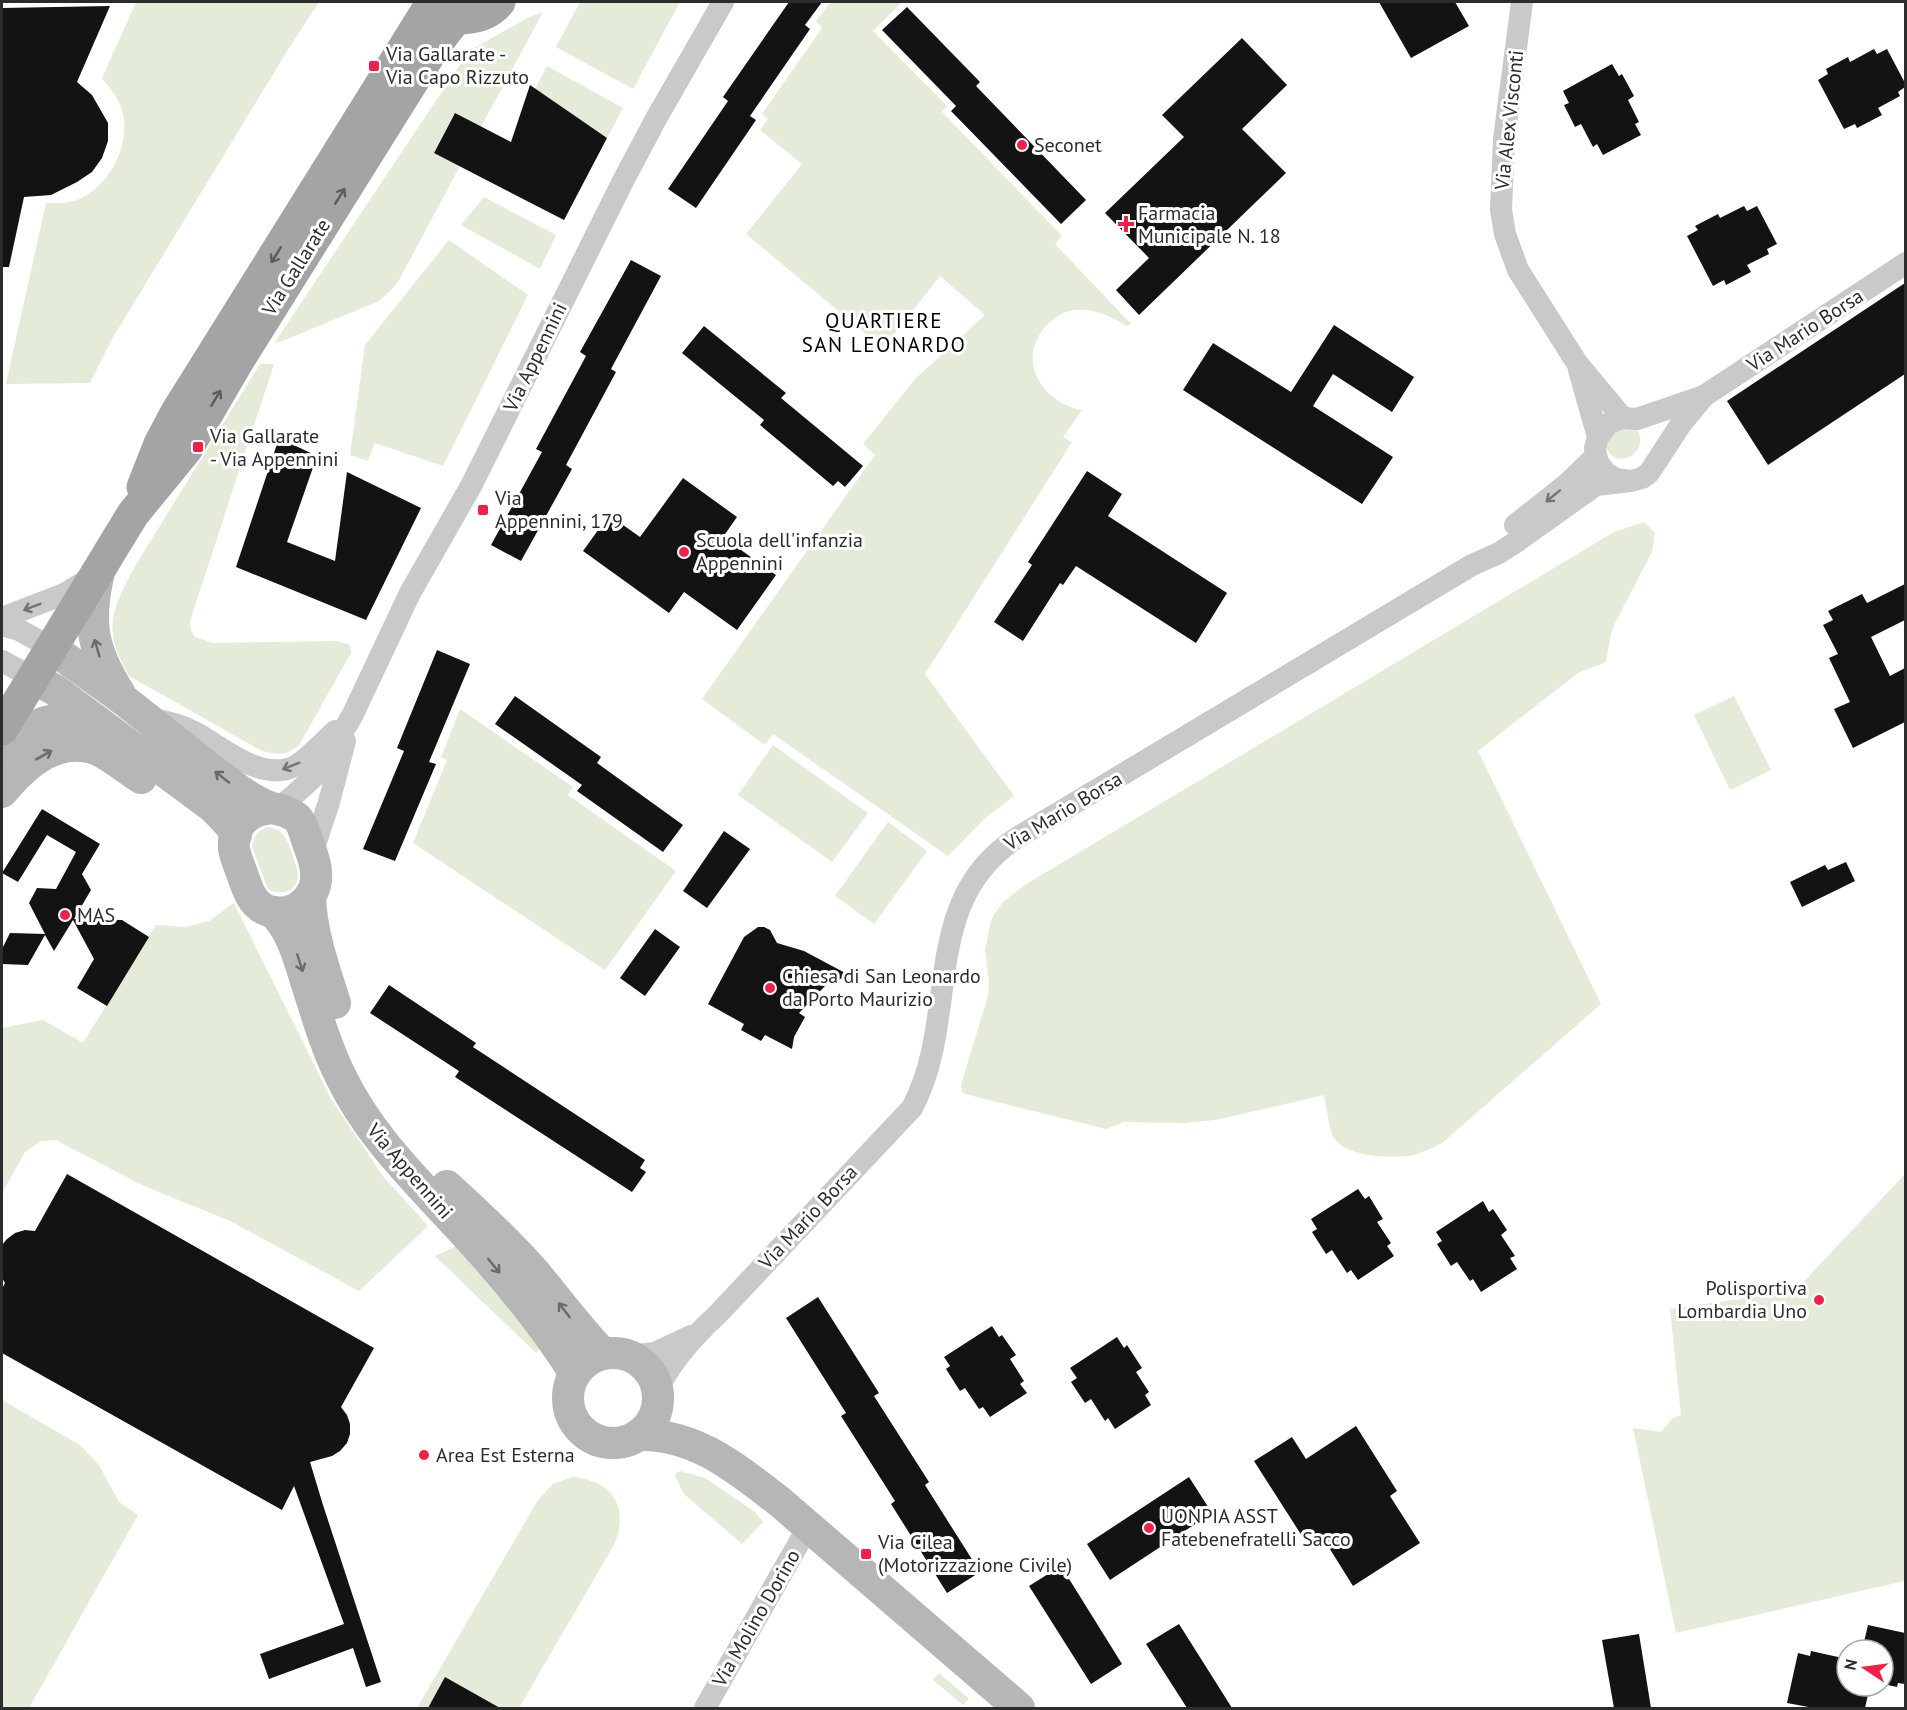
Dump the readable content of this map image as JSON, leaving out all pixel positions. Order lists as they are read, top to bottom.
{
  "streets": {
    "main road": ["Via Gallarate"],
    "street": [
      "Via Alex Visconti",
      "Via Mario Borsa",
      "Via Appennini",
      "Via Molino Dorino"
    ]
  },
  "crossings": [
    ["Via Alex Visconti", "Via Mario Borsa"],
    ["Via Gallarate", "Via Appennini"],
    ["Via Mario Borsa", "Via Appennini"]
  ],
  "districts": ["QUARTIERE SAN LEONARDO"],
  "places": {
    "transit": [
      "Via Gallarate - Via Capo Rizzuto",
      "Via Gallarate - Via Appennini",
      "Via Appennini, 179",
      "Via Cilea (Motorizzazione Civile)"
    ],
    "other": [
      "Seconet",
      "Scuola dell'infanzia Appennini",
      "MAS",
      "Chiesa di San Leonardo da Porto Maurizio",
      "Polisportiva Lombardia Uno",
      "Area Est Esterna",
      "UONPIA ASST Fatebenefratelli Sacco"
    ],
    "health": ["Farmacia Municipale N. 18"]
  },
  "north": "left"
}
